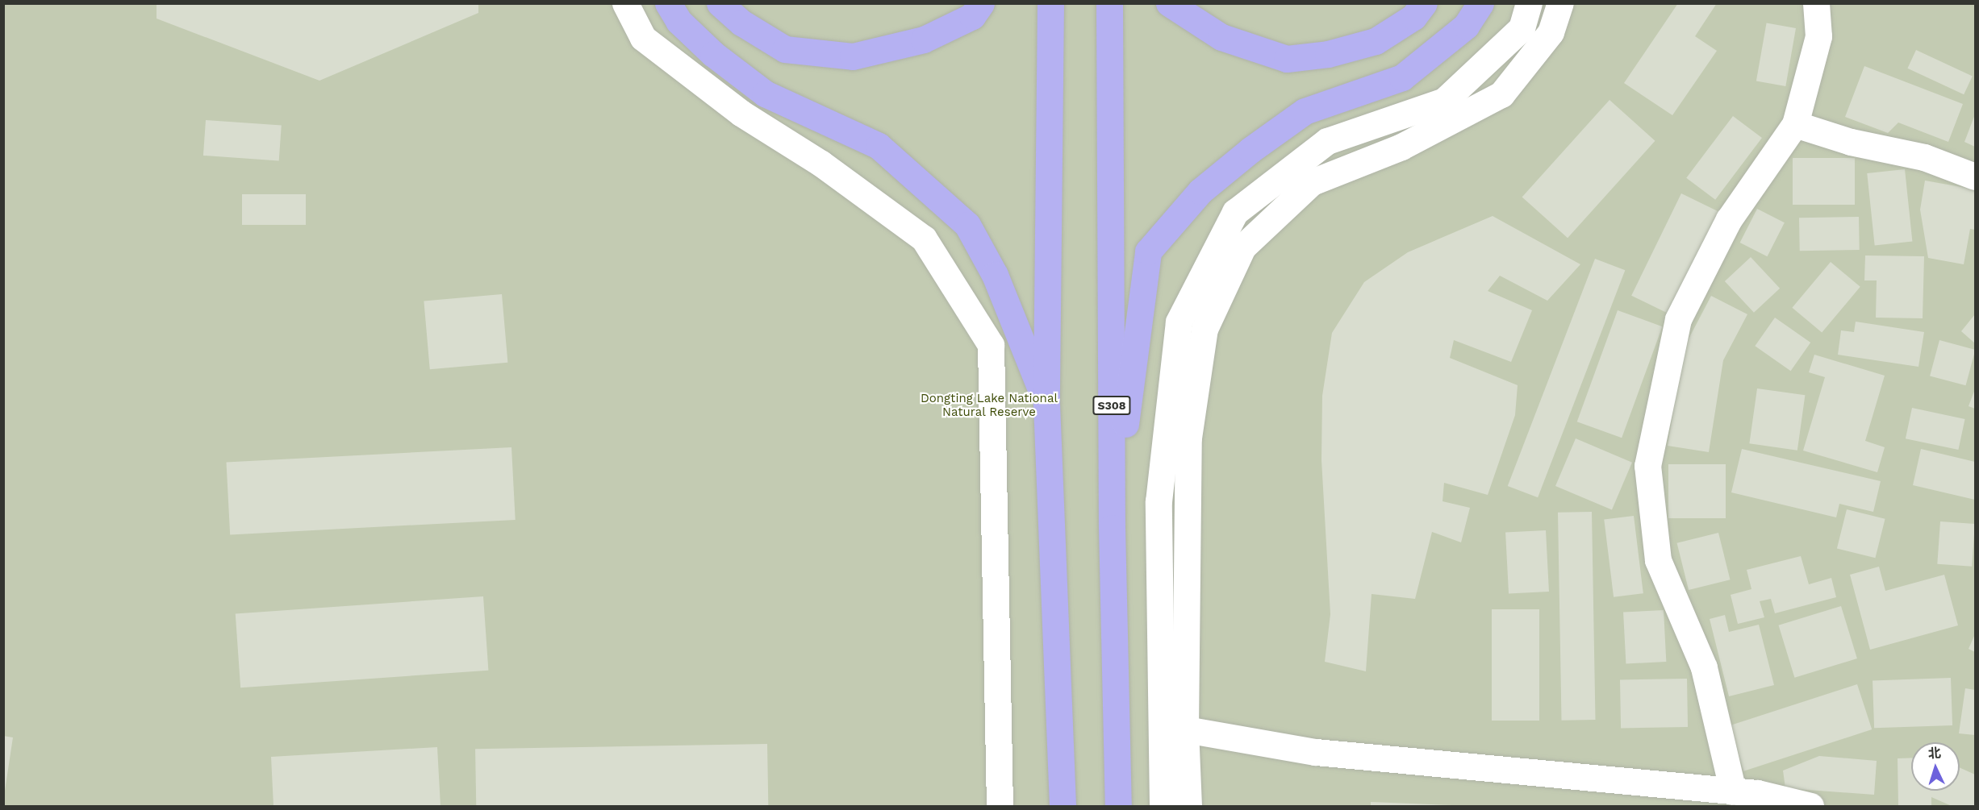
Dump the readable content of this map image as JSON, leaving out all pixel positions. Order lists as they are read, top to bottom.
{
  "streets": {
    "main road": ["S308"]
  },
  "parks": ["Dongting Lake National Natural Reserve"],
  "north": "top"
}
